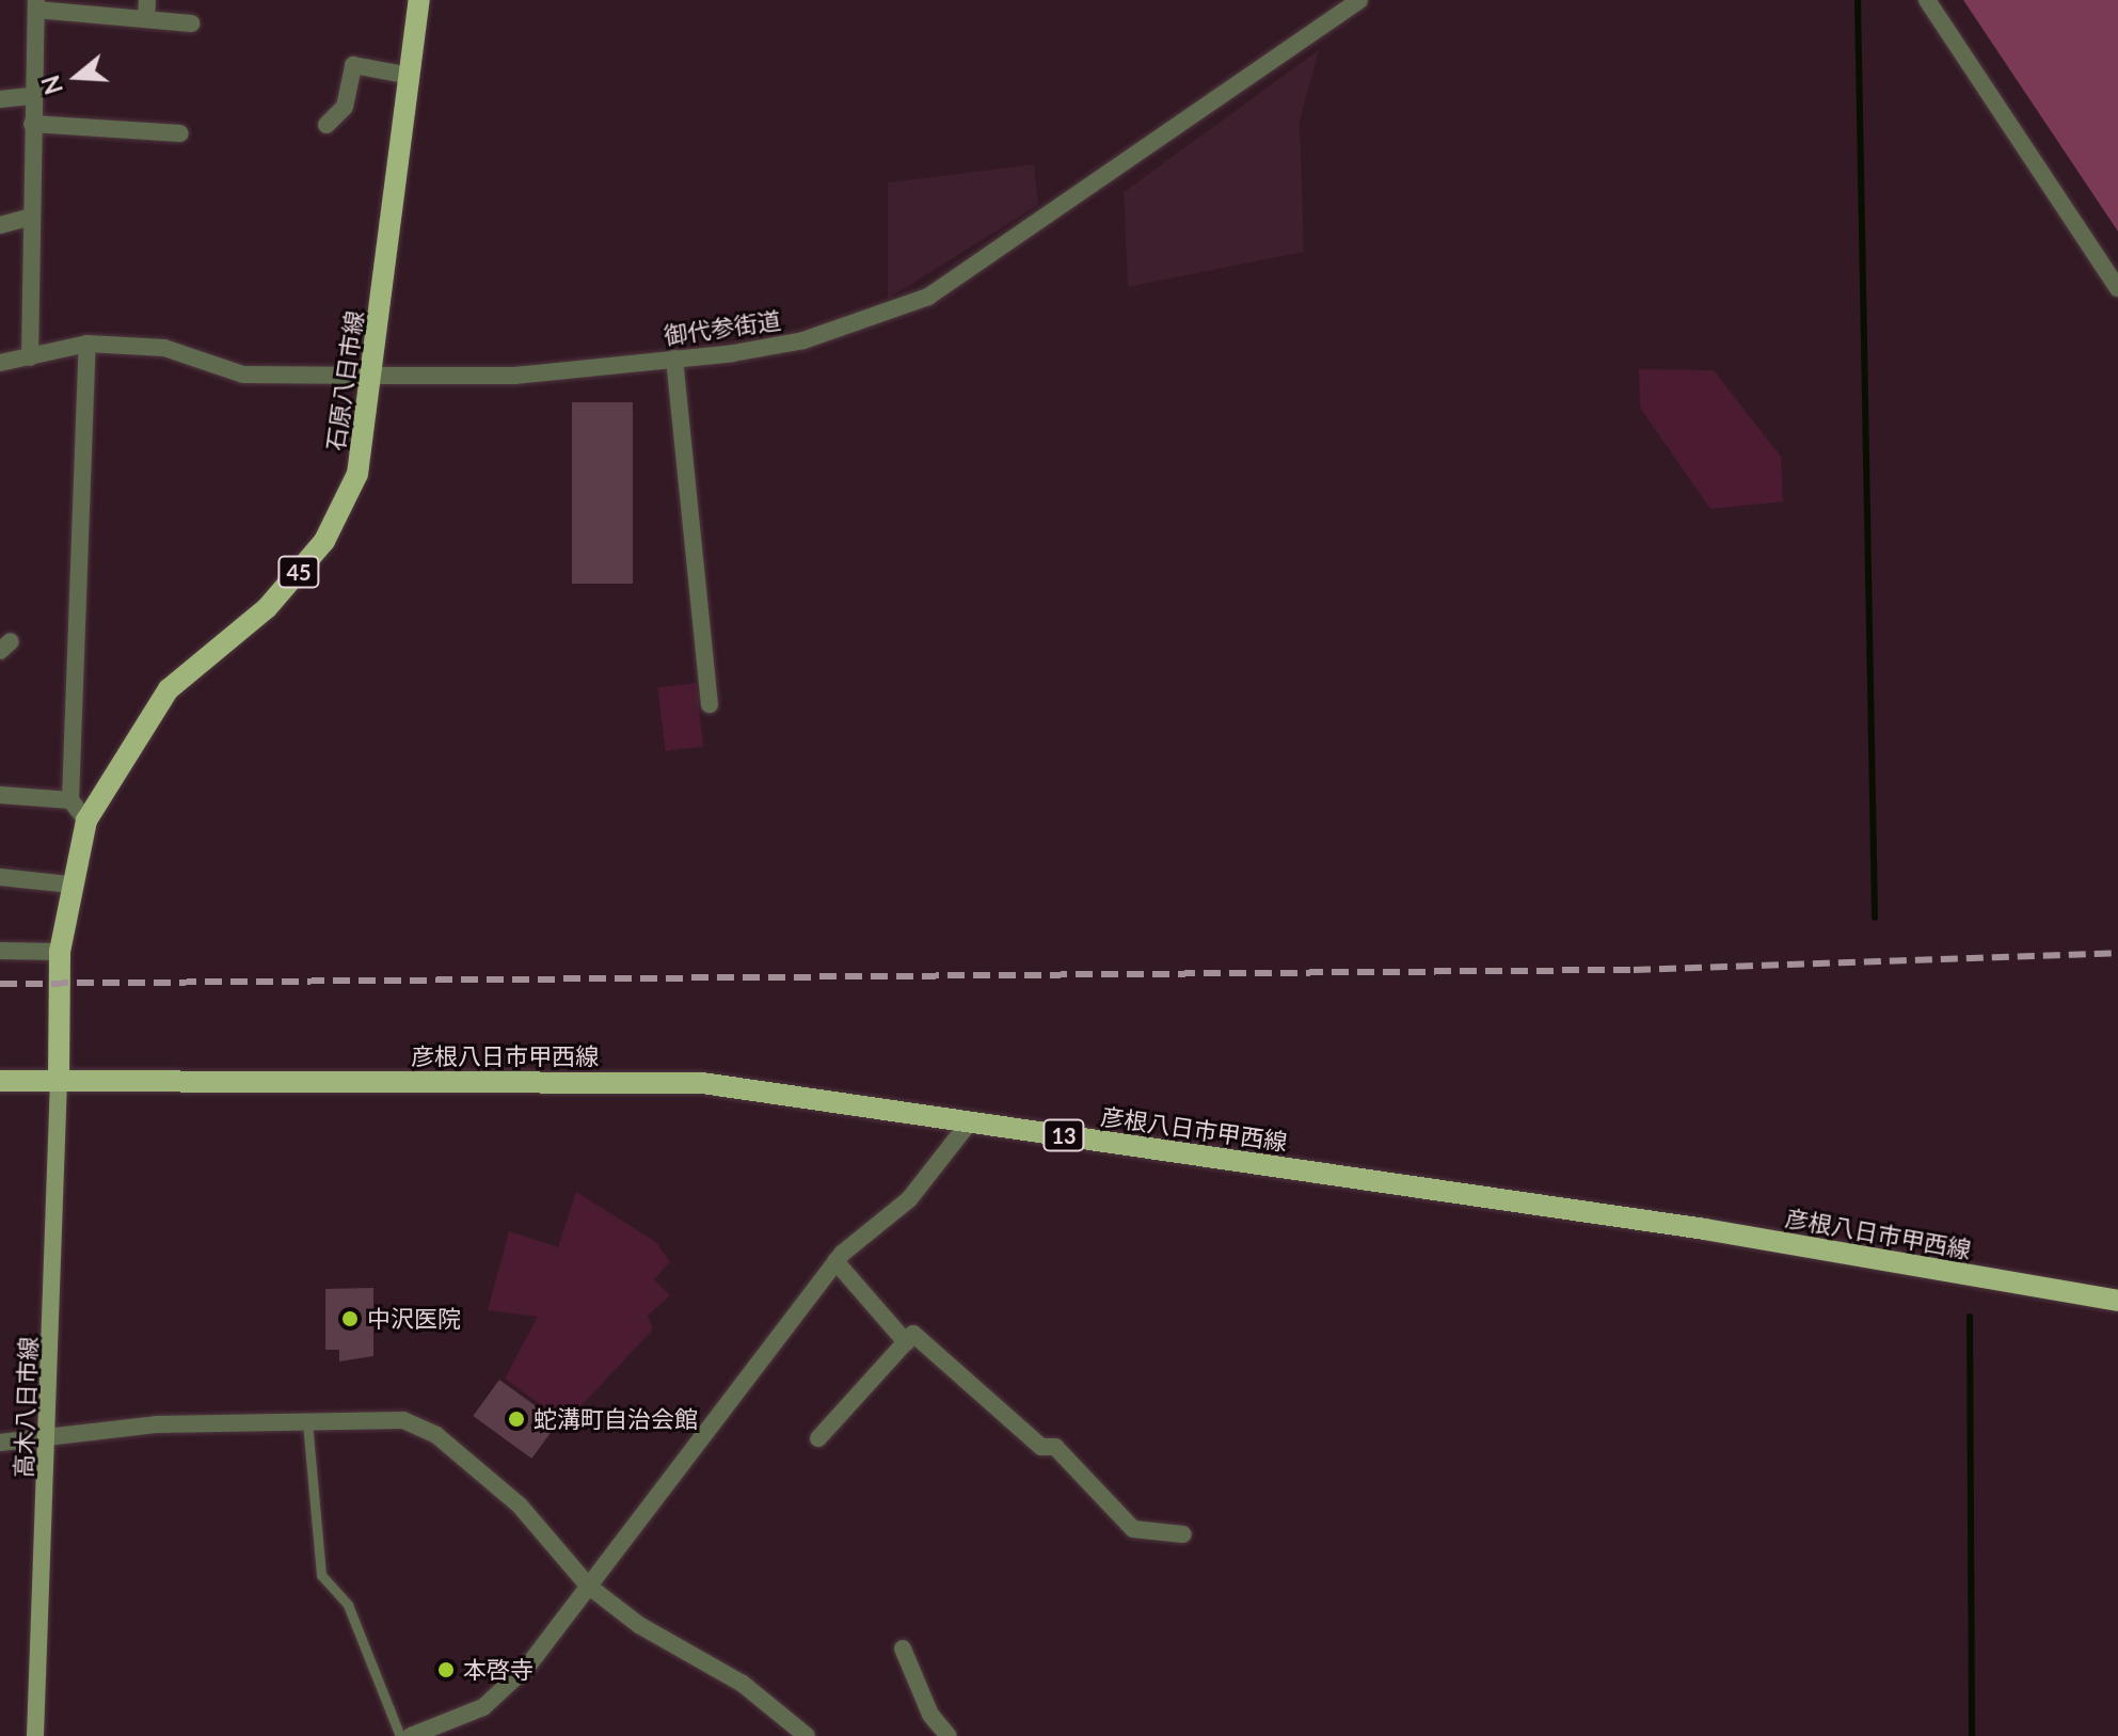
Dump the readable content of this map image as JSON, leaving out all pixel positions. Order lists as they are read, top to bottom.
{
  "streets": {
    "main road": [
      "石原八日市線",
      "45",
      "彦根八日市甲西線",
      "13",
      "高木八日市線"
    ],
    "street": ["御代参街道"]
  },
  "crossings": [
    ["御代参街道", "石原八日市線"],
    ["石原八日市線", "彦根八日市甲西線"],
    ["石原八日市線", "高木八日市線"],
    ["彦根八日市甲西線", "高木八日市線"]
  ],
  "places": ["中沢医院", "蛇溝町自治会館", "本啓寺"],
  "north": "left"
}
